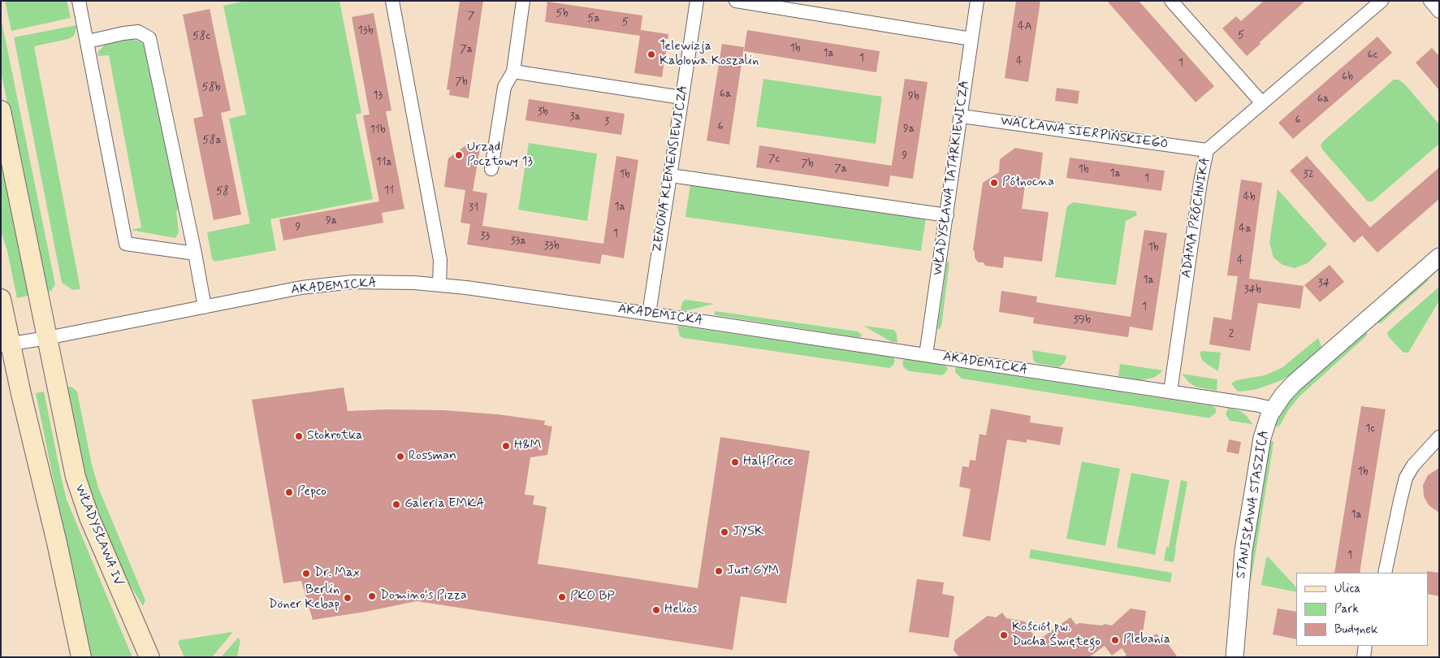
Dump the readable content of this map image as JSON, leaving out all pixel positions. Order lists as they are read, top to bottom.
{
  "streets": {
    "main road": ["WŁADYSŁAWA IV"],
    "street": [
      "WACŁAWA SIERPIŃSKIEGO",
      "ZENONA KLEMENSIEWICZA",
      "WŁADYSŁAWA TATARKIEWICZA",
      "ADAMA PRÓCHNIKA",
      "AKADEMICKA",
      "STANISŁAWA STASZICA"
    ]
  },
  "crossings": [
    ["WACŁAWA SIERPIŃSKIEGO", "WŁADYSŁAWA TATARKIEWICZA"],
    ["WACŁAWA SIERPIŃSKIEGO", "ADAMA PRÓCHNIKA"],
    ["ZENONA KLEMENSIEWICZA", "AKADEMICKA"],
    ["WŁADYSŁAWA TATARKIEWICZA", "AKADEMICKA"],
    ["ADAMA PRÓCHNIKA", "AKADEMICKA"],
    ["AKADEMICKA", "STANISŁAWA STASZICA"],
    ["AKADEMICKA", "WŁADYSŁAWA IV"]
  ],
  "places": [
    "Telewizja Kablowa Koszalin",
    "Urząd Pocztowy 13",
    "Północna",
    "Stokrotka",
    "H&M",
    "Rossman",
    "HalfPrice",
    "Pepco",
    "Galeria EMKA",
    "JYSK",
    "Just GYM",
    "Dr. Max",
    "Domino‘s Pizza",
    "PKO BP",
    "Berlin Döner Kebap",
    "Helios",
    "Kościół pw. Ducha Świętego",
    "Plebania"
  ],
  "house_numbers": [
    "5b",
    "7",
    "5a",
    "5",
    "4A",
    "13b",
    "5",
    "58c",
    "1b",
    "7a",
    "1a",
    "6c",
    "1",
    "4",
    "1",
    "6b",
    "7b",
    "58b",
    "6a",
    "13",
    "9b",
    "6a",
    "3b",
    "3a",
    "6",
    "3",
    "6",
    "9a",
    "11b",
    "58a",
    "9",
    "7c",
    "11a",
    "7b",
    "7a",
    "1b",
    "1a",
    "1b",
    "32",
    "1",
    "11",
    "58",
    "4b",
    "1a",
    "31",
    "9a",
    "9",
    "4a",
    "1",
    "33",
    "33a",
    "33b",
    "1b",
    "4",
    "1a",
    "34",
    "34b",
    "1",
    "39b",
    "2",
    "1c",
    "1b",
    "1a",
    "1"
  ],
  "legend": ["Ulica", "Park", "Budynek"]
}
